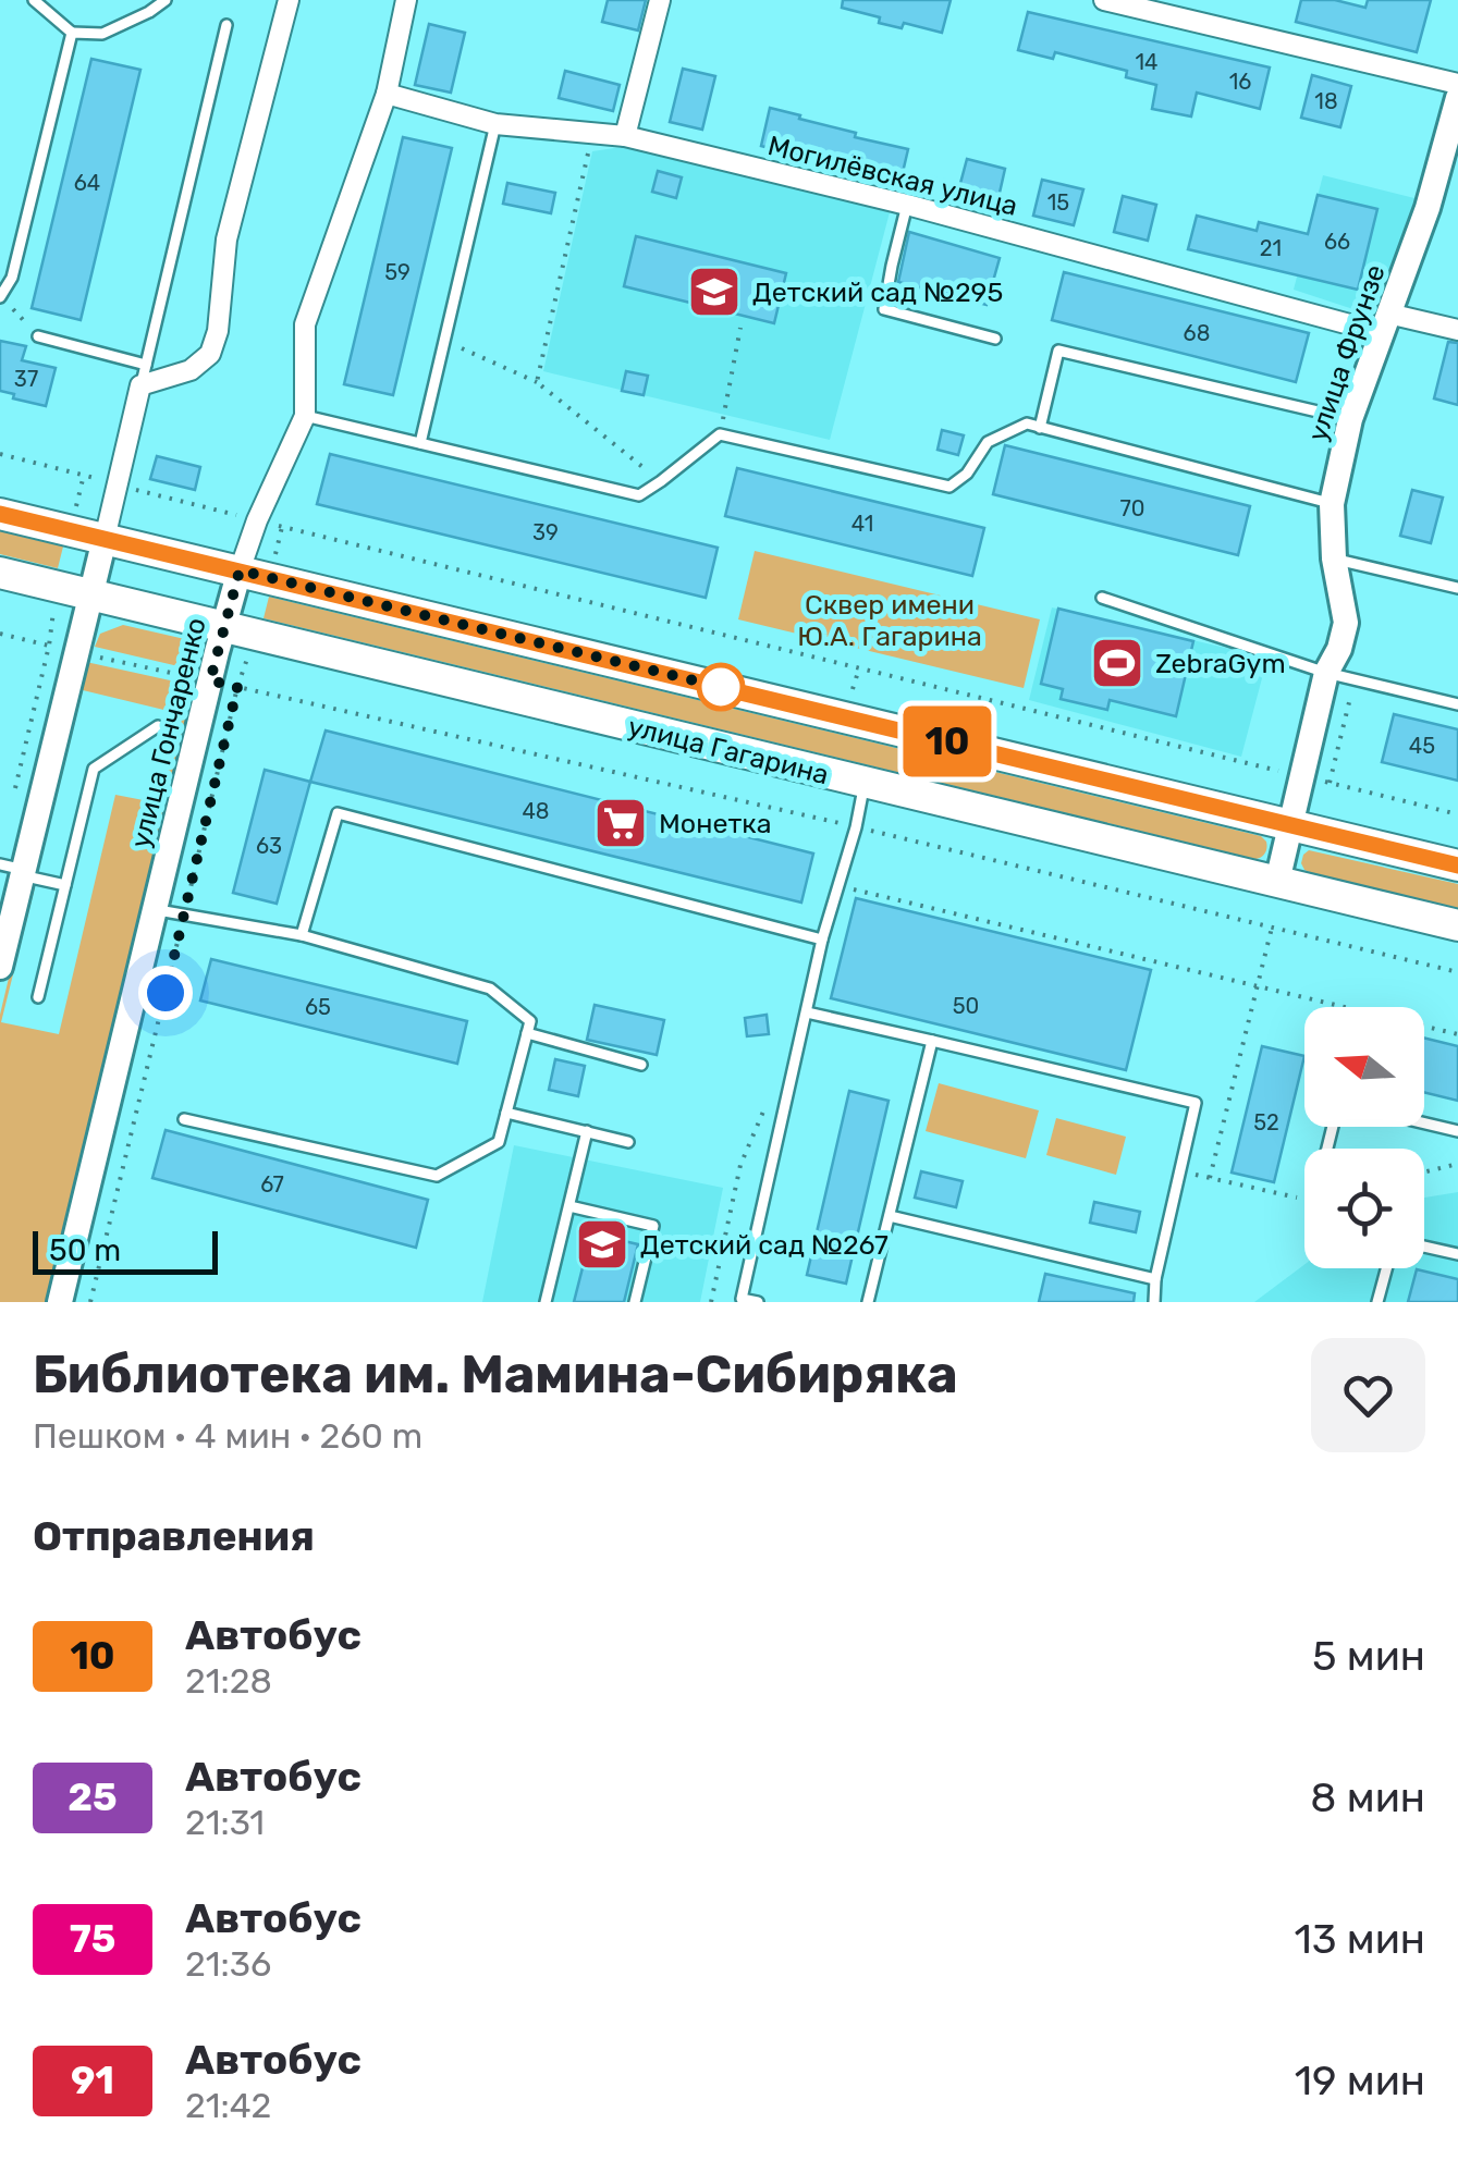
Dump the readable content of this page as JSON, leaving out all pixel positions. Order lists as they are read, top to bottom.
{
  "streets": {
    "main road": ["улица Гагарина"],
    "street": ["Могилёвская улица", "улица Фрунзе", "улица Гончаренко"]
  },
  "crossings": [
    ["Могилёвская улица", "улица Фрунзе"],
    ["Могилёвская улица", "улица Гончаренко"],
    ["улица Фрунзе", "улица Гагарина"],
    ["улица Гончаренко", "улица Гагарина"]
  ],
  "parks": ["Сквер имени Ю.А. Гагарина"],
  "places": {
    "school or university": ["Детский сад №295", "Детский сад №267"],
    "sports": ["ZebraGym"],
    "supermarket": ["Монетка"]
  },
  "lines": ["bus line 10"],
  "house_numbers": [
    "14",
    "16",
    "18",
    "64",
    "15",
    "66",
    "21",
    "59",
    "68",
    "37",
    "70",
    "41",
    "39",
    "45",
    "48",
    "63",
    "50",
    "65",
    "52",
    "67"
  ],
  "scale_bar": "50 m",
  "north": "left",
  "page": {
    "on_map": "10",
    "scale": "50 m",
    "heading": [
      ["Библиотека им. Мамина-Сибиряка", "Пешком · 4 мин · 260 m"],
      "Отправления"
    ],
    "list": [
      {
        "mark": "10",
        "name": "Автобус",
        "note": "21:28",
        "value": "5 мин"
      },
      {
        "mark": "25",
        "name": "Автобус",
        "note": "21:31",
        "value": "8 мин"
      },
      {
        "mark": "75",
        "name": "Автобус",
        "note": "21:36",
        "value": "13 мин"
      },
      {
        "mark": "91",
        "name": "Автобус",
        "note": "21:42",
        "value": "19 мин"
      }
    ]
  }
}
